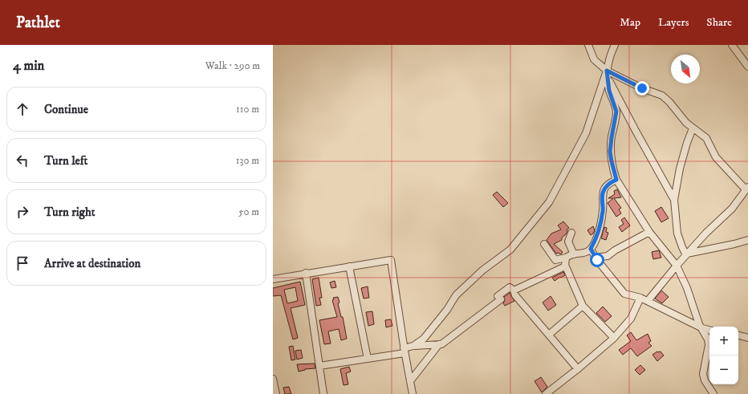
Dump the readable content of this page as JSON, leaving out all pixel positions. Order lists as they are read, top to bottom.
{
  "north": "bottom right",
  "page": {
    "header": "Pathlet",
    "nav": ["Map", "Layers", "Share"],
    "heading": ["4 min", "Walk · 290 m"],
    "list": [
      ["Continue", "110 m"],
      ["Turn left", "130 m"],
      ["Turn right", "50 m"],
      "Arrive at destination"
    ],
    "map_buttons": ["+", "−"]
  }
}
